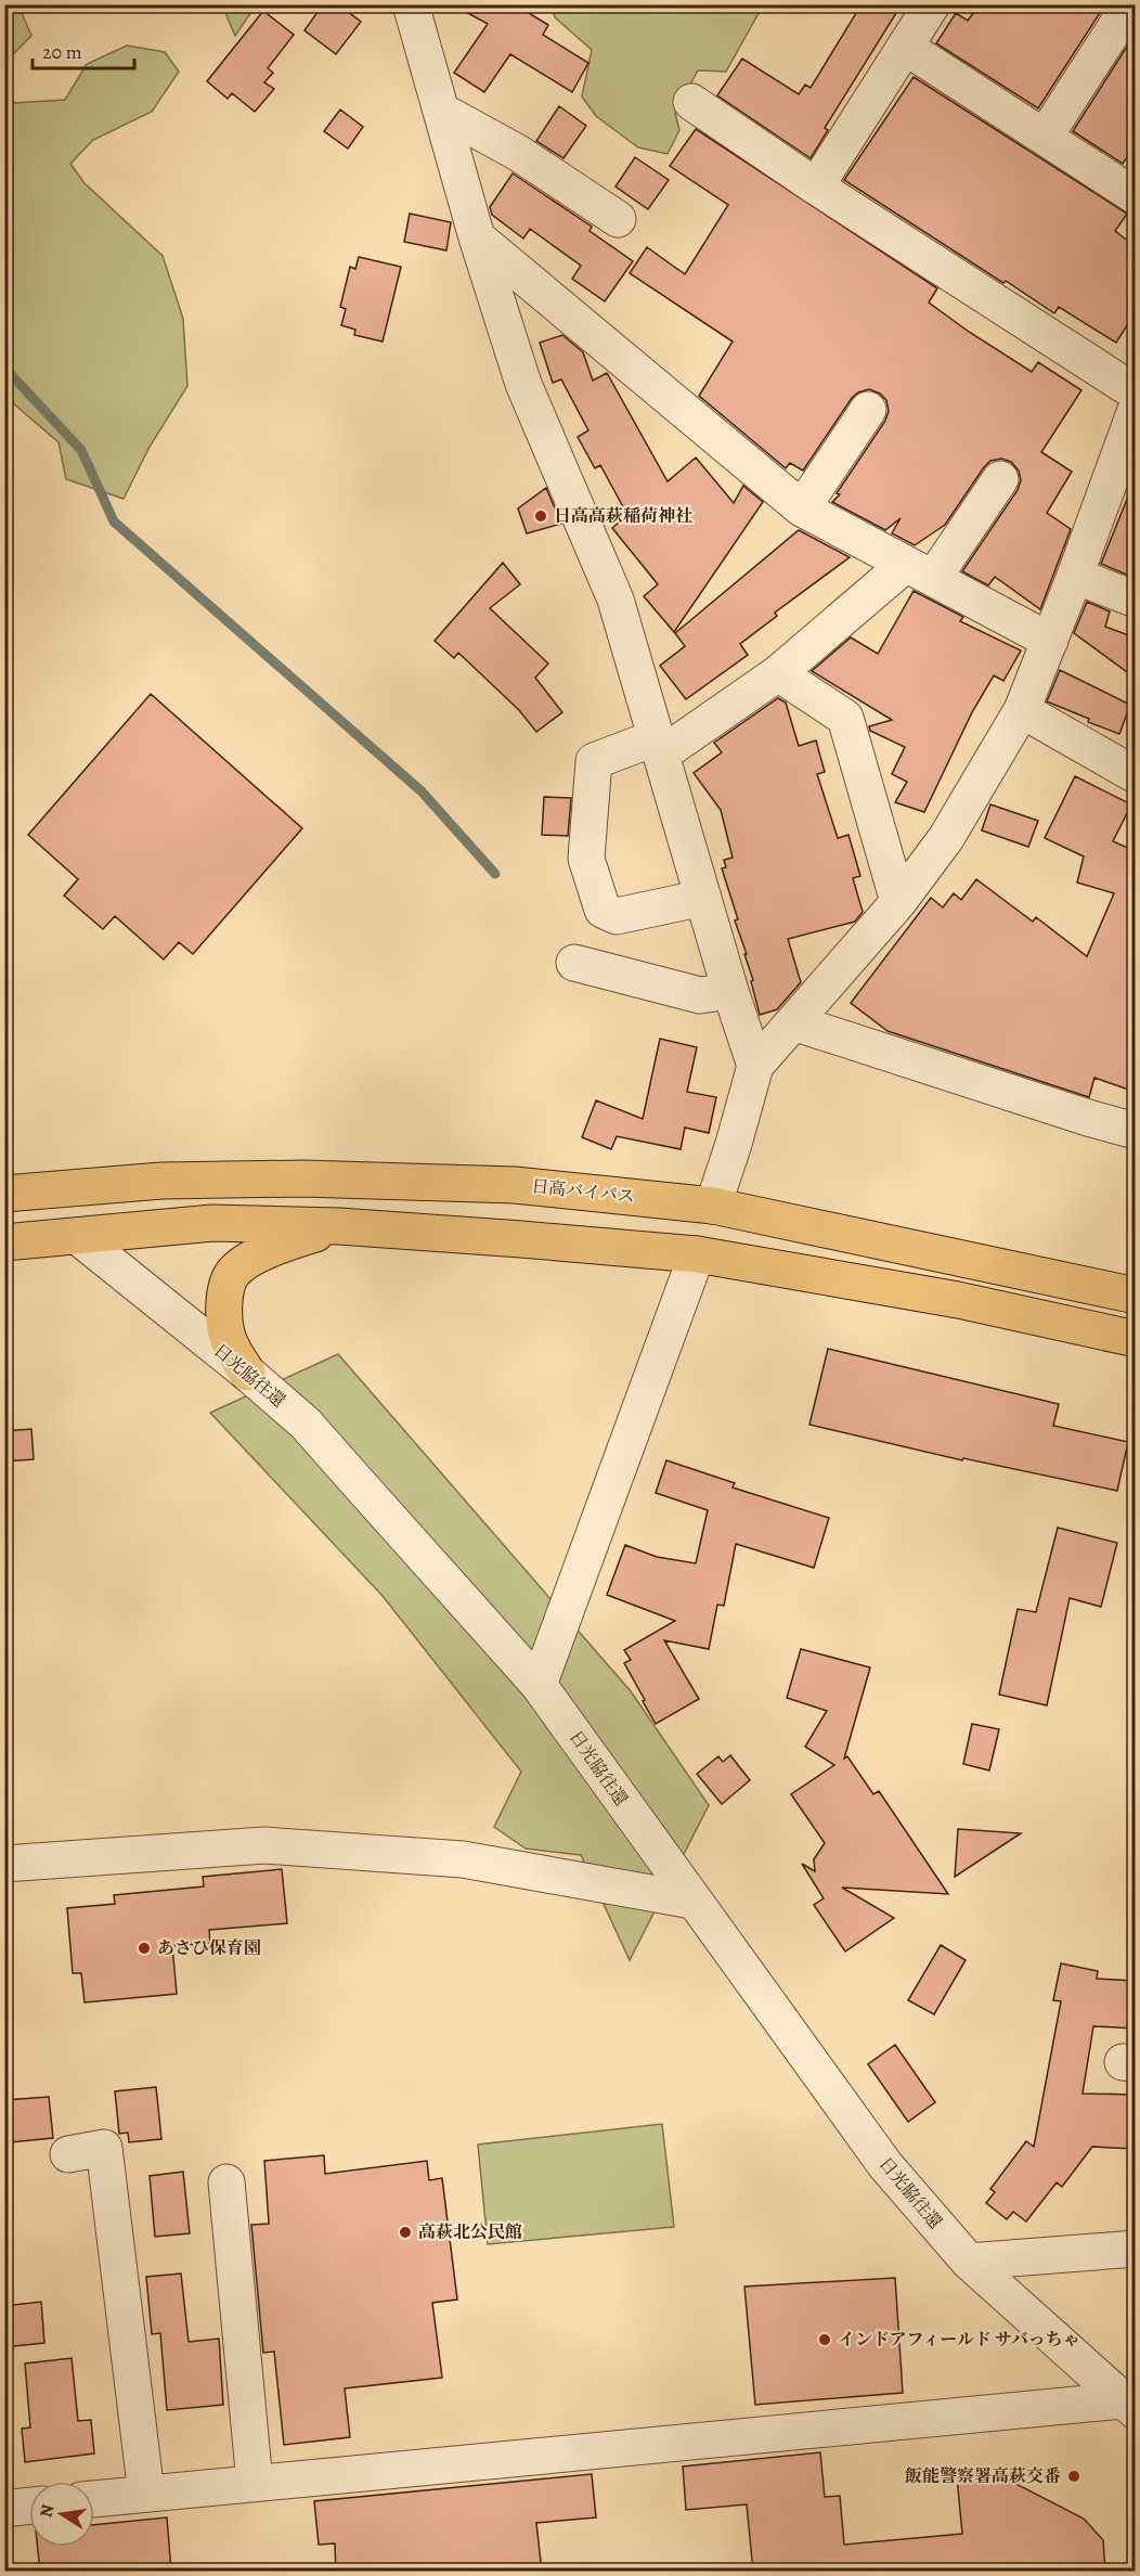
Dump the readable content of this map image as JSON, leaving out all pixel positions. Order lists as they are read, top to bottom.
{
  "streets": {
    "highway": ["日高バイパス", "日光脇往還"]
  },
  "crossings": [
    ["日高バイパス", "日光脇往還"]
  ],
  "places": [
    "日高高萩稲荷神社",
    "あさひ保育園",
    "高萩北公民館",
    "インドアフィールド サバっちゃ",
    "飯能警察署高萩交番"
  ],
  "scale_bar": "20 m",
  "north": "left"
}
